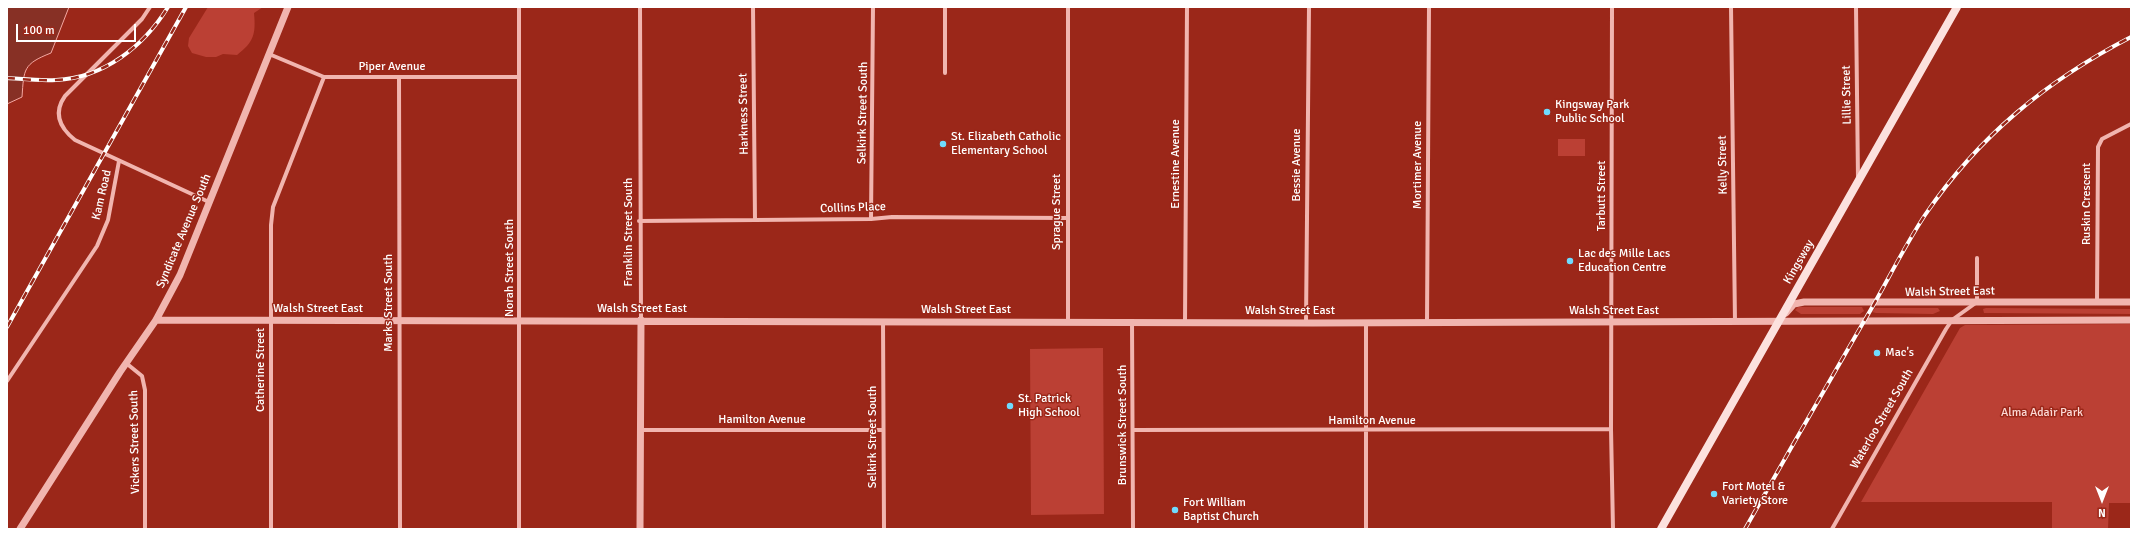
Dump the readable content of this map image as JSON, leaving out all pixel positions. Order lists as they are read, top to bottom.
{
  "streets": {
    "main road": ["Kingsway"],
    "street": [
      "Piper Avenue",
      "Lillie Street",
      "Selkirk Street South",
      "Harkness Street",
      "Ernestine Avenue",
      "Bessie Avenue",
      "Mortimer Avenue",
      "Kelly Street",
      "Kam Road",
      "Tarbutt Street",
      "Ruskin Crescent",
      "Collins Place",
      "Sprague Street",
      "Syndicate Avenue South",
      "Franklin Street South",
      "Norah Street South",
      "Walsh Street East",
      "Marks Street South",
      "Catherine Street",
      "Waterloo Street South",
      "Hamilton Avenue",
      "Brunswick Street South",
      "Vickers Street South"
    ]
  },
  "crossings": [
    ["Piper Avenue", "Syndicate Avenue South"],
    ["Piper Avenue", "Norah Street South"],
    ["Piper Avenue", "Marks Street South"],
    ["Piper Avenue", "Catherine Street"],
    ["Lillie Street", "Kingsway"],
    ["Selkirk Street South", "Collins Place"],
    ["Selkirk Street South", "Walsh Street East"],
    ["Selkirk Street South", "Hamilton Avenue"],
    ["Harkness Street", "Collins Place"],
    ["Ernestine Avenue", "Walsh Street East"],
    ["Bessie Avenue", "Walsh Street East"],
    ["Mortimer Avenue", "Walsh Street East"],
    ["Kelly Street", "Walsh Street East"],
    ["Tarbutt Street", "Walsh Street East"],
    ["Tarbutt Street", "Hamilton Avenue"],
    ["Ruskin Crescent", "Walsh Street East"],
    ["Collins Place", "Sprague Street"],
    ["Collins Place", "Franklin Street South"],
    ["Sprague Street", "Walsh Street East"],
    ["Syndicate Avenue South", "Walsh Street East"],
    ["Syndicate Avenue South", "Vickers Street South"],
    ["Franklin Street South", "Walsh Street East"],
    ["Franklin Street South", "Hamilton Avenue"],
    ["Kingsway", "Walsh Street East"],
    ["Norah Street South", "Walsh Street East"],
    ["Walsh Street East", "Marks Street South"],
    ["Walsh Street East", "Catherine Street"],
    ["Walsh Street East", "Waterloo Street South"],
    ["Walsh Street East", "Brunswick Street South"],
    ["Hamilton Avenue", "Brunswick Street South"]
  ],
  "parks": ["Alma Adair Park"],
  "places": [
    "Kingsway Park Public School",
    "St. Elizabeth Catholic Elementary School",
    "Lac des Mille Lacs Education Centre",
    "Mac's",
    "St. Patrick High School",
    "Fort Motel & Variety Store",
    "Fort William Baptist Church"
  ],
  "scale_bar": "100 m",
  "north": "bottom"
}
